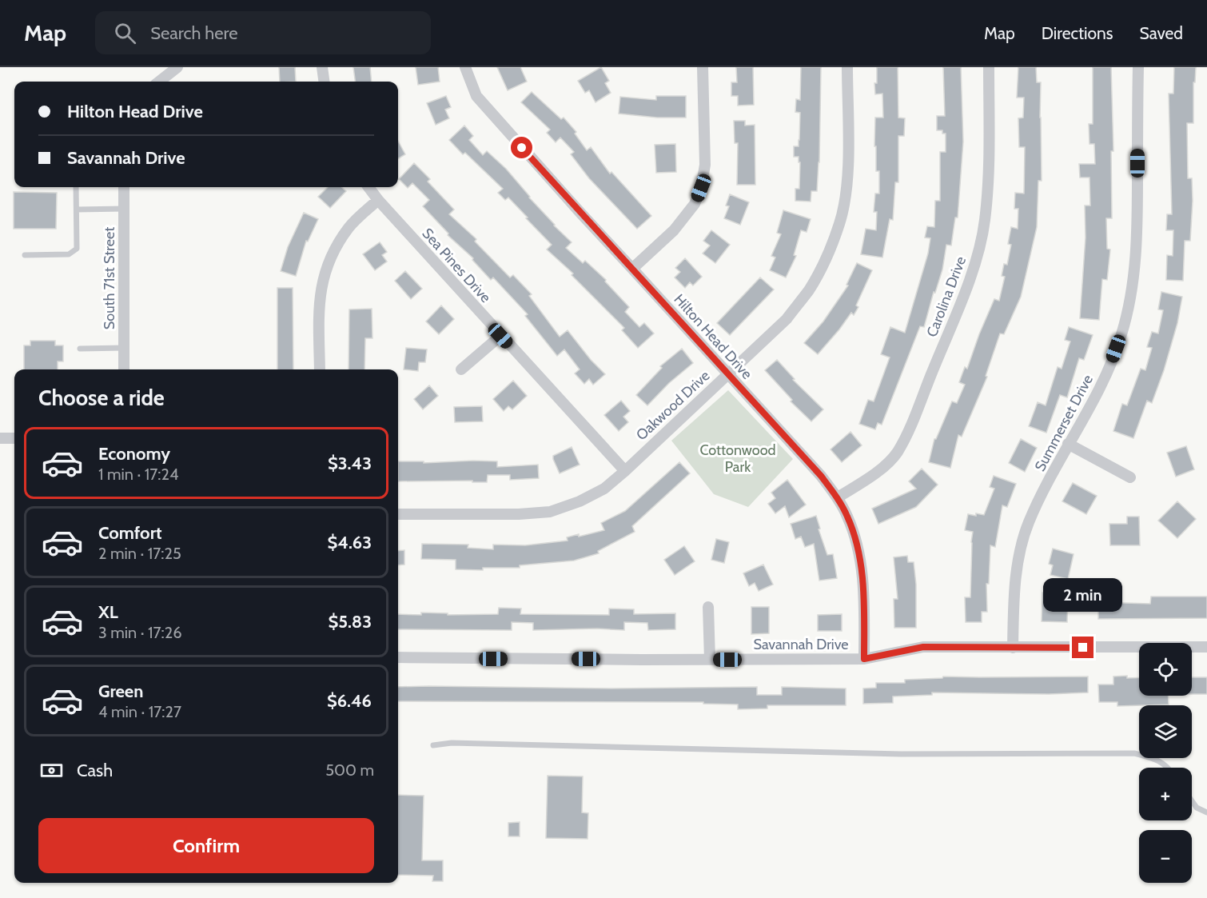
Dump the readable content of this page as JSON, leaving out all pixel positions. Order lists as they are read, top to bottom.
{
  "streets": {
    "street": [
      "Sea Pines Drive",
      "South 71st Street",
      "Carolina Drive",
      "Hilton Head Drive",
      "Oakwood Drive",
      "Summerset Drive",
      "Savannah Drive"
    ]
  },
  "crossings": [
    ["Sea Pines Drive", "Oakwood Drive"],
    ["Carolina Drive", "Hilton Head Drive"],
    ["Hilton Head Drive", "Oakwood Drive"],
    ["Hilton Head Drive", "Savannah Drive"],
    ["Summerset Drive", "Savannah Drive"]
  ],
  "parks": ["Cottonwood Park"],
  "page": {
    "header": "Map",
    "search": "Search here",
    "nav": ["Map", "Directions", "Saved"],
    "banner": ["Hilton Head Drive", "Savannah Drive"],
    "heading": "Choose a ride",
    "list": [
      {
        "name": "Economy",
        "note": "1 min · 17:24",
        "value": "$3.43"
      },
      {
        "name": "Comfort",
        "note": "2 min · 17:25",
        "value": "$4.63"
      },
      {
        "name": "XL",
        "note": "3 min · 17:26",
        "value": "$5.83"
      },
      {
        "name": "Green",
        "note": "4 min · 17:27",
        "value": "$6.46"
      }
    ],
    "bubble": "2 min",
    "map_buttons": ["+", "−"],
    "pay": ["Cash", "500 m"],
    "buttons": "Confirm"
  }
}
